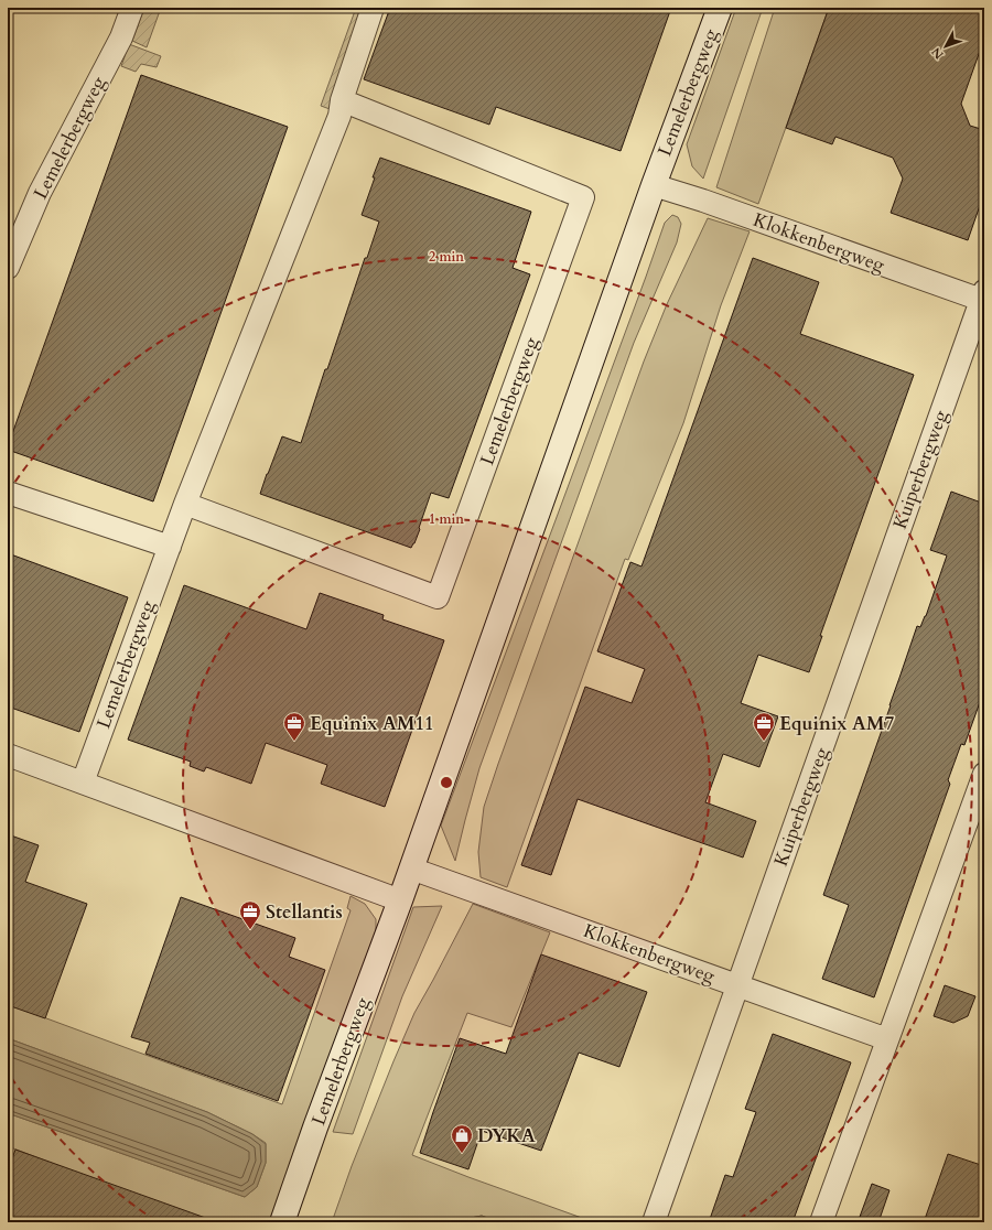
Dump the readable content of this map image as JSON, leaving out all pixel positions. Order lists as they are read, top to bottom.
{
  "streets": {
    "street": ["Lemelerbergweg", "Klokkenbergweg", "Kuiperbergweg"]
  },
  "crossings": [
    ["Lemelerbergweg", "Klokkenbergweg"],
    ["Klokkenbergweg", "Kuiperbergweg"]
  ],
  "places": {
    "office": ["Equinix AM11", "Equinix AM7", "Stellantis"],
    "shop": ["DYKA"]
  },
  "north": "bottom left",
  "rings": ["2 min", "1 min"]
}
